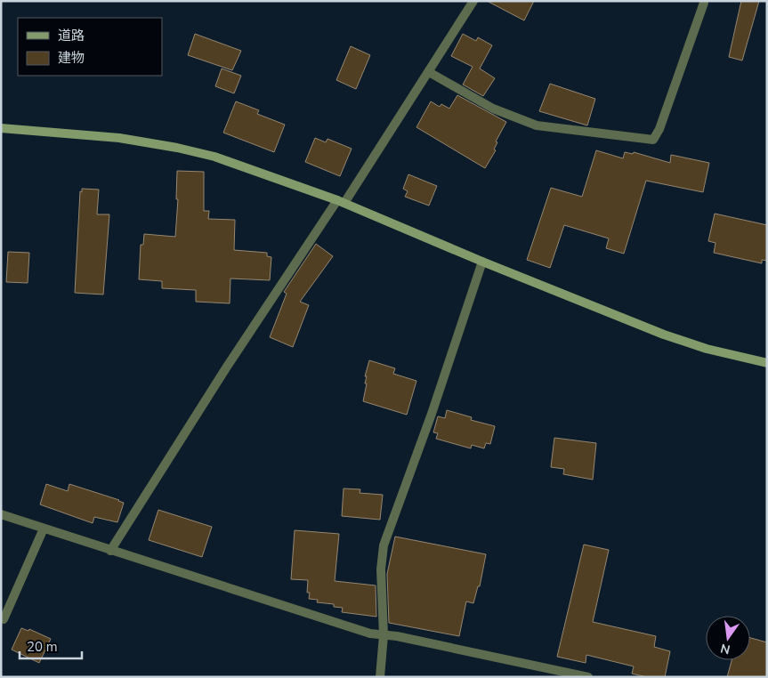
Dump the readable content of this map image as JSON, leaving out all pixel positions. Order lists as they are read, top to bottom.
{
  "legend": ["道路", "建物"],
  "scale_bar": "20 m",
  "north": "bottom"
}
